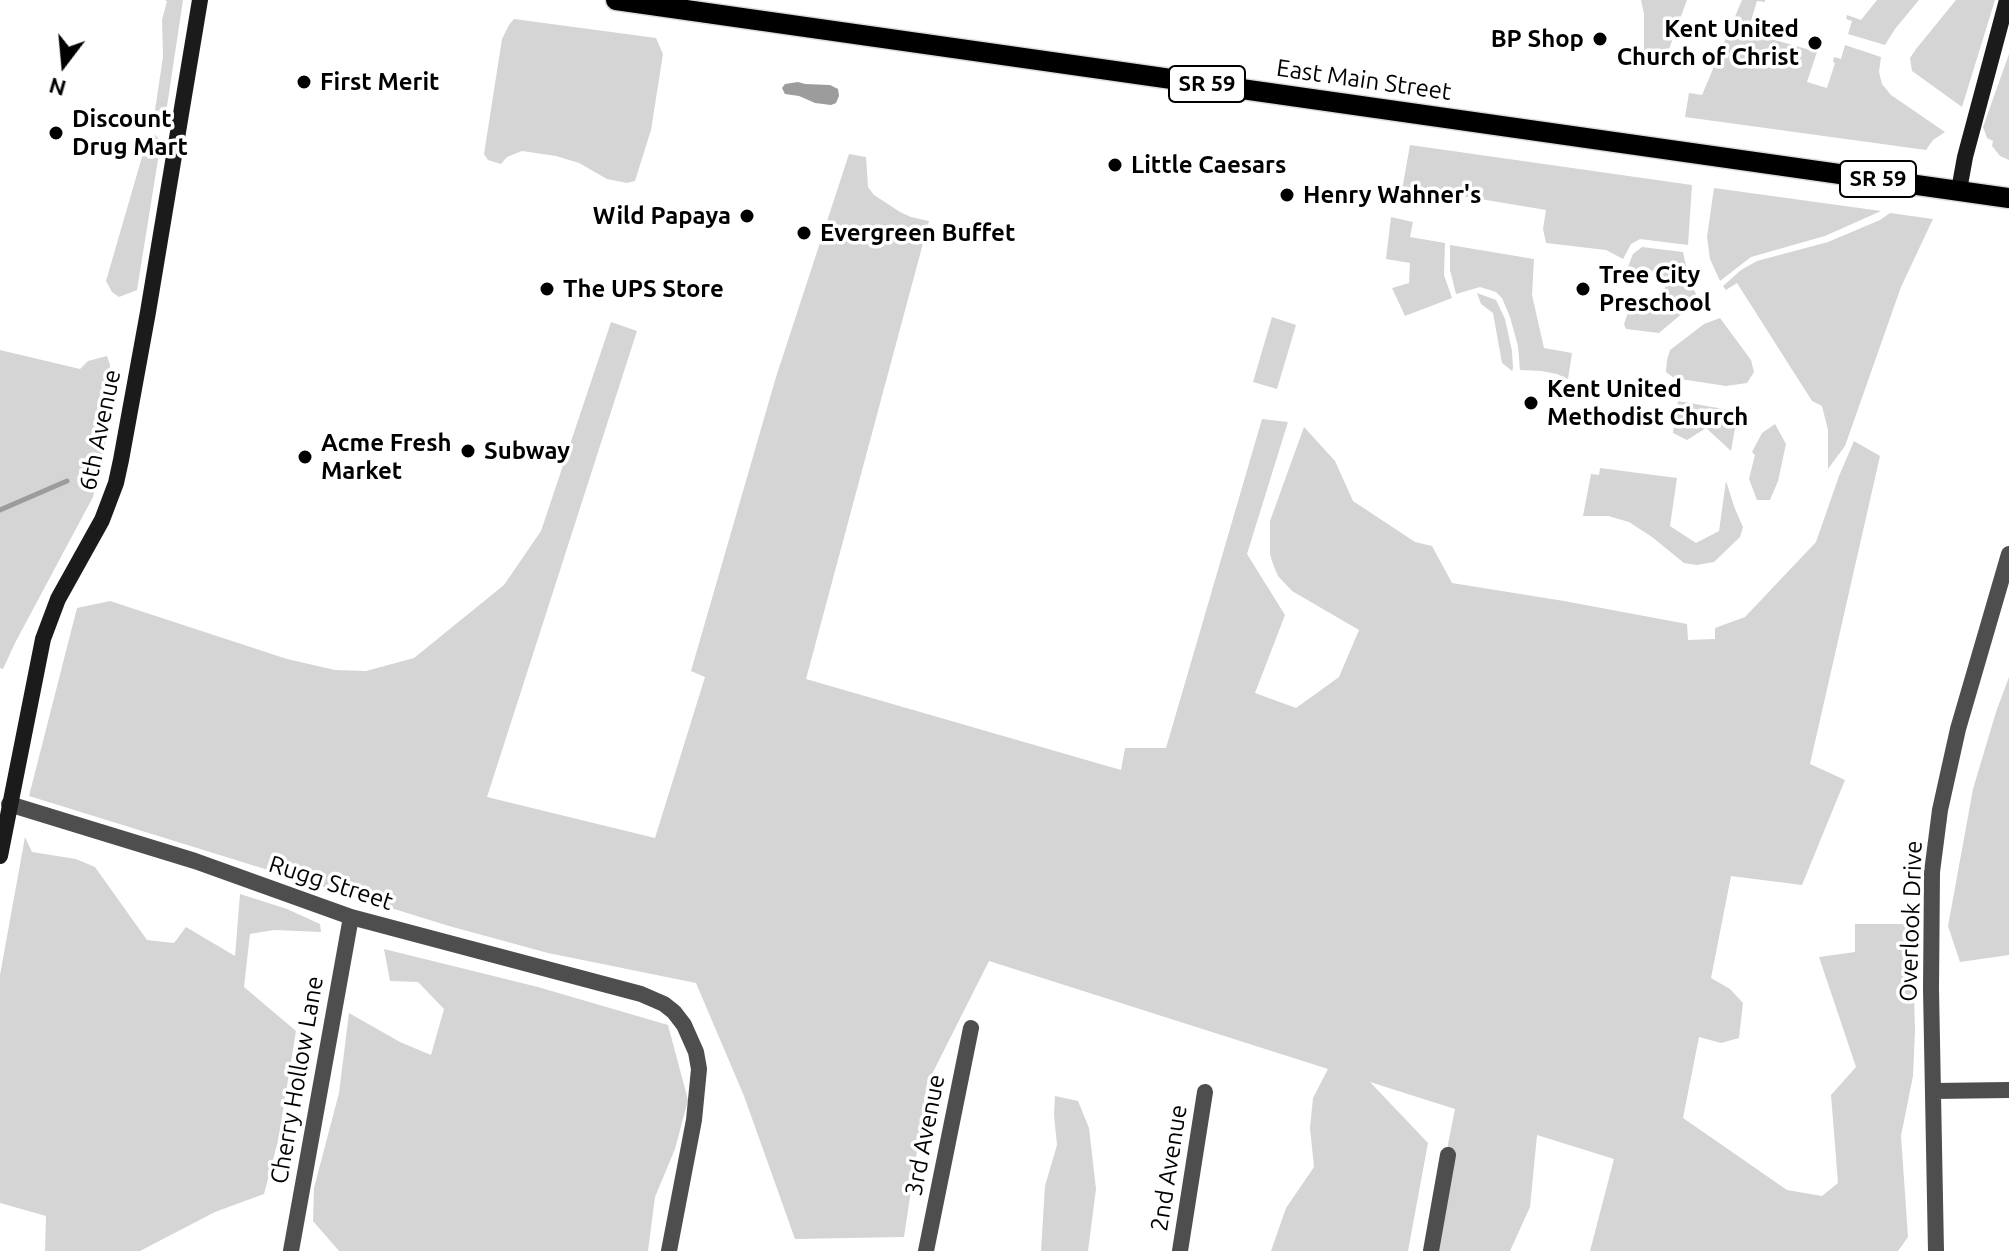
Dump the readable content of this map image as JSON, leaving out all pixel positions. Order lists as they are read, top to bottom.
{
  "streets": {
    "main road": ["East Main Street", "SR 59"],
    "street": [
      "6th Avenue",
      "Rugg Street",
      "Overlook Drive",
      "Cherry Hollow Lane",
      "3rd Avenue",
      "2nd Avenue"
    ]
  },
  "crossings": [
    ["6th Avenue", "Rugg Street"],
    ["Rugg Street", "Cherry Hollow Lane"]
  ],
  "places": [
    "BP Shop",
    "Kent United Church of Christ",
    "First Merit",
    "Discount Drug Mart",
    "Little Caesars",
    "Henry Wahner's",
    "Wild Papaya",
    "Evergreen Buffet",
    "The UPS Store",
    "Tree City Preschool",
    "Kent United Methodist Church",
    "Subway",
    "Acme Fresh Market"
  ],
  "north": "bottom"
}
